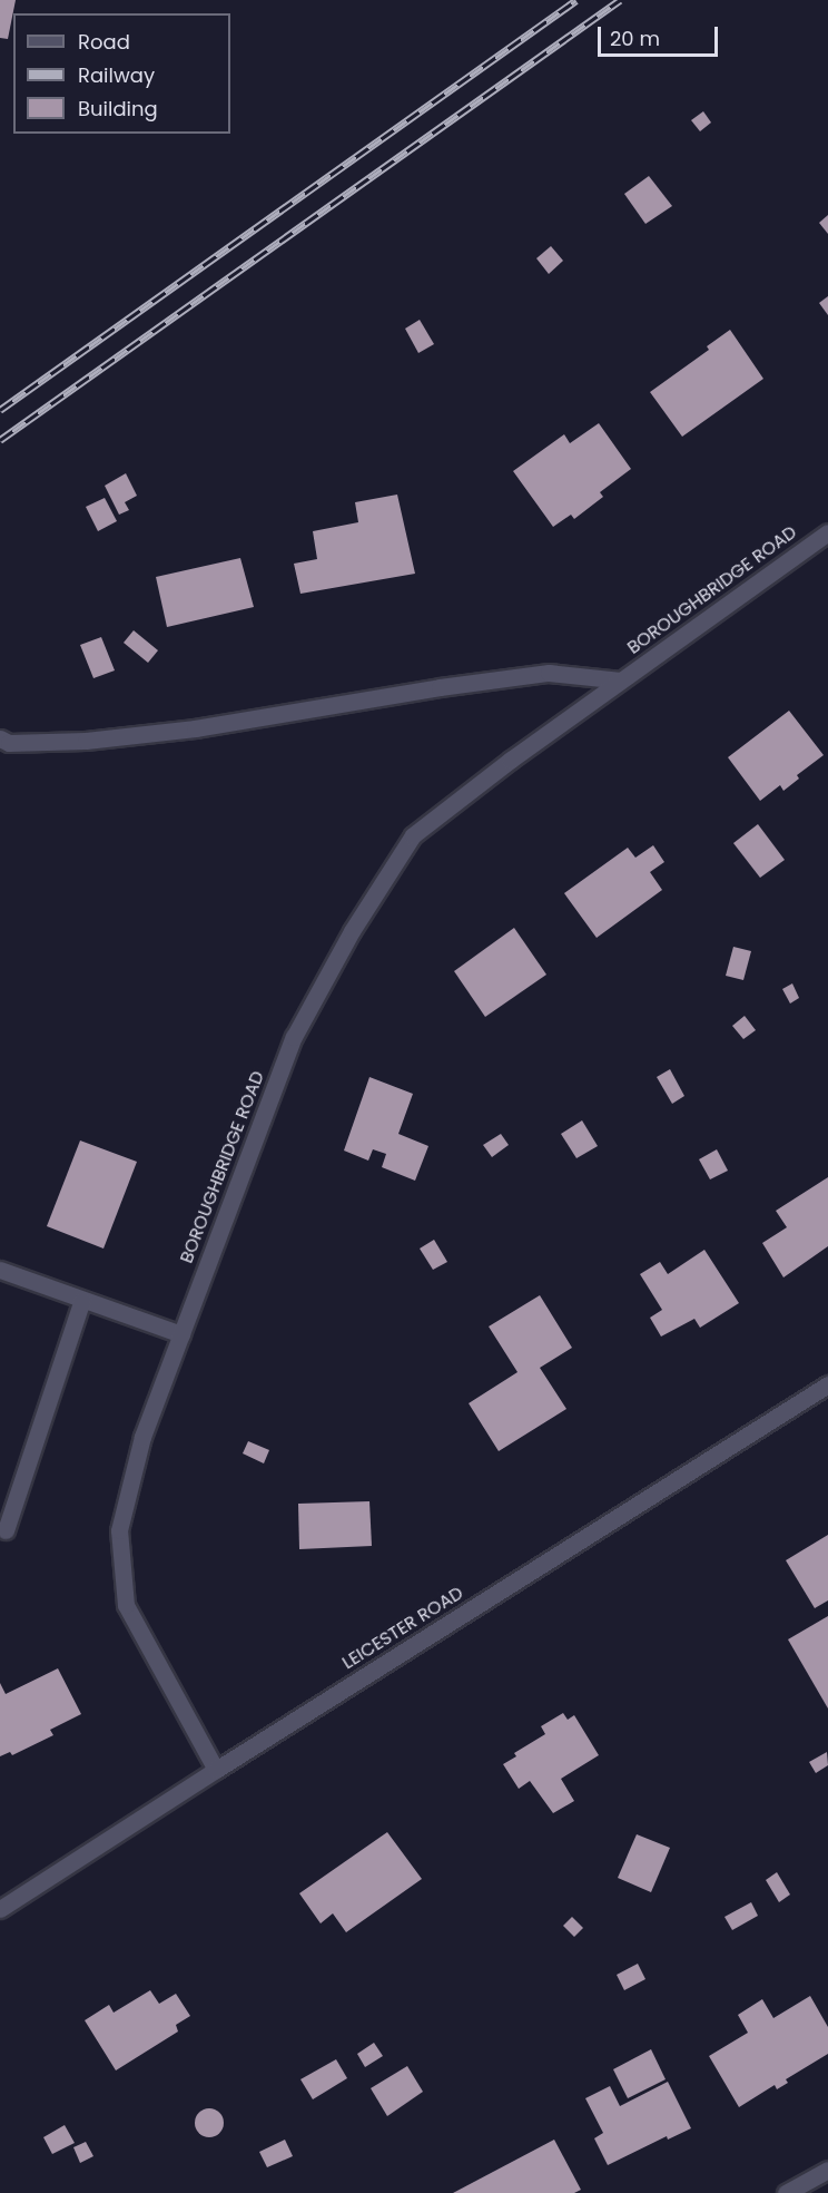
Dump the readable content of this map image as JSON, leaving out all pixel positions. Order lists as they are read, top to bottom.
{
  "streets": {
    "street": ["BOROUGHBRIDGE ROAD", "LEICESTER ROAD"]
  },
  "crossings": [
    ["BOROUGHBRIDGE ROAD", "LEICESTER ROAD"]
  ],
  "legend": ["Road", "Railway", "Building"],
  "scale_bar": "20 m"
}
